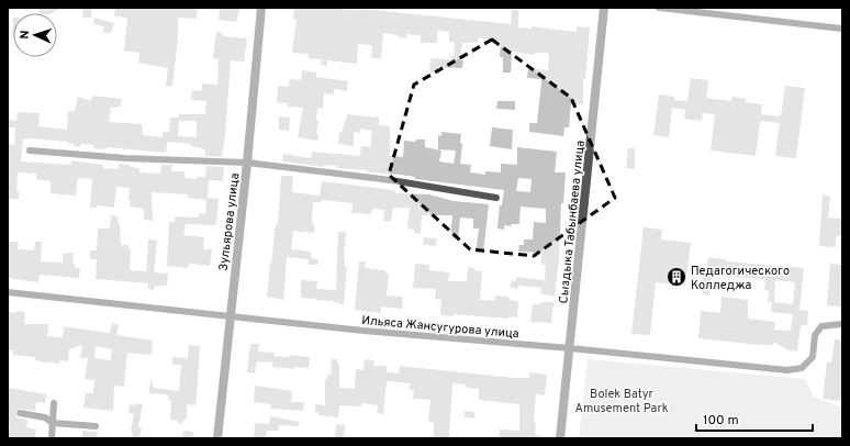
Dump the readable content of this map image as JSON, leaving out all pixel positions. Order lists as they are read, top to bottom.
{
  "streets": {
    "street": ["Зульярова улица", "Сыздыка Табынбаева улица", "Ильяса Жансугурова улица"]
  },
  "crossings": [
    ["Зульярова улица", "Ильяса Жансугурова улица"],
    ["Сыздыка Табынбаева улица", "Ильяса Жансугурова улица"]
  ],
  "parks": ["Bolek Batyr Amusement Park"],
  "places": {
    "building": ["Педагогического Колледжа"]
  },
  "scale_bar": "100 m",
  "north": "left"
}
